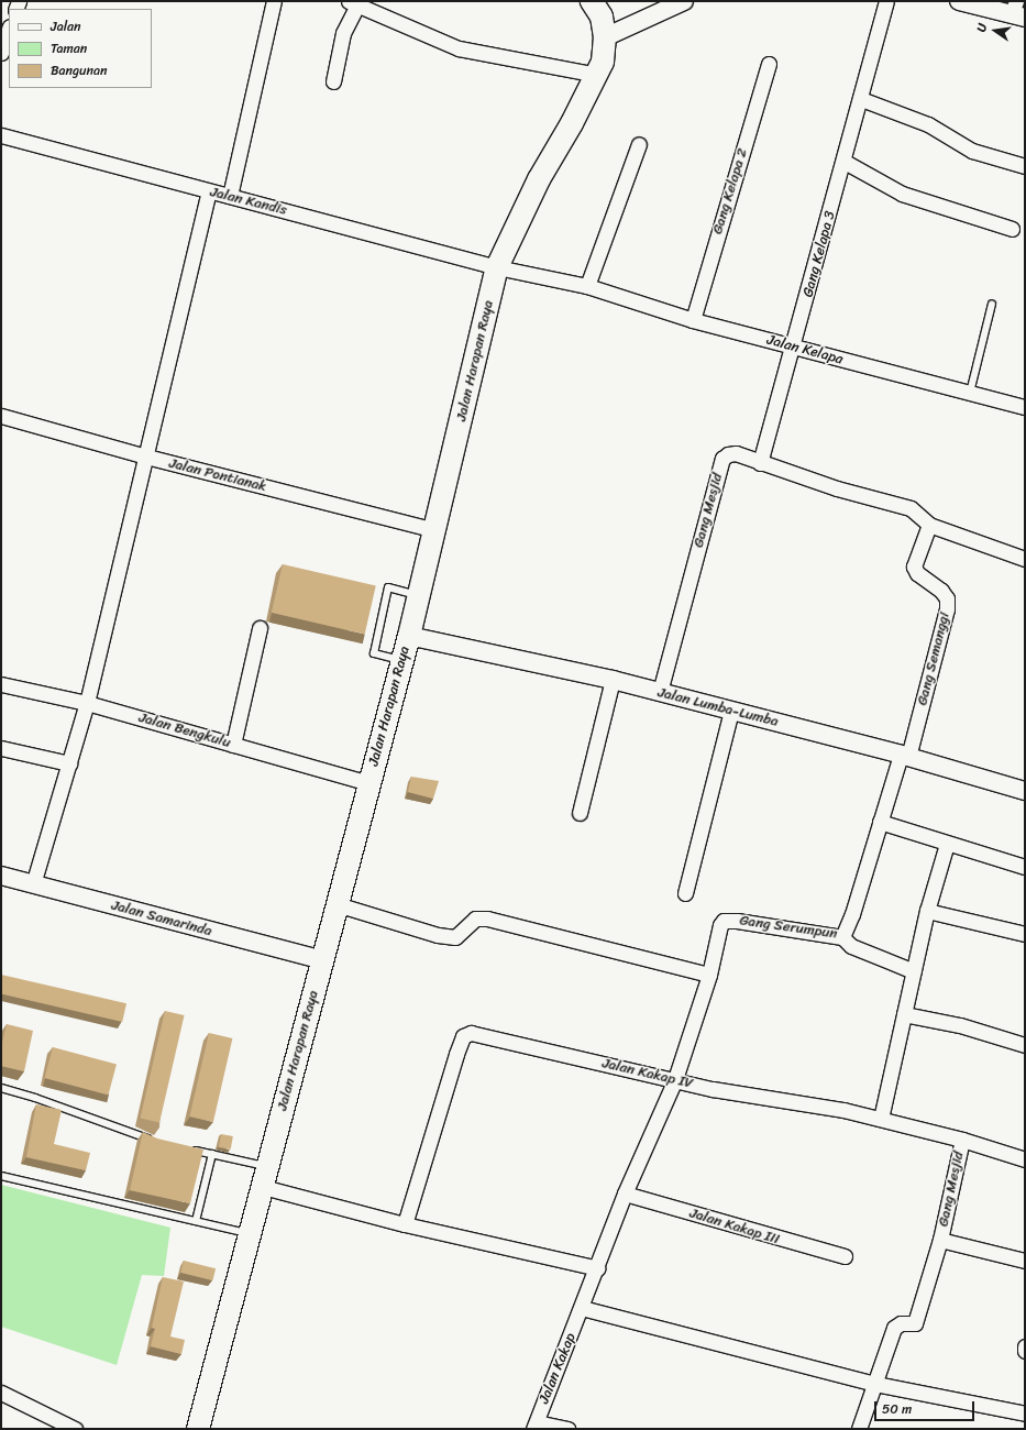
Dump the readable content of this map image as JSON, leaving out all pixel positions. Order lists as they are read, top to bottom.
{
  "streets": {
    "main road": ["Jalan Harapan Raya"],
    "street": [
      "Gang Kelapa 2",
      "Jalan Kandis",
      "Gang Kelapa 3",
      "Jalan Kelapa",
      "Jalan Pontianak",
      "Gang Mesjid",
      "Gang Semanggi",
      "Jalan Lumba-Lumba",
      "Jalan Bengkulu",
      "Jalan Samarinda",
      "Gang Serumpun",
      "Jalan Kakap IV",
      "Jalan Kakap III",
      "Jalan Kakap"
    ]
  },
  "crossings": [
    ["Gang Kelapa 2", "Jalan Kelapa"],
    ["Jalan Kandis", "Jalan Kelapa"],
    ["Jalan Kandis", "Jalan Harapan Raya"],
    ["Gang Kelapa 3", "Jalan Kelapa"],
    ["Jalan Kelapa", "Jalan Harapan Raya"],
    ["Jalan Harapan Raya", "Jalan Pontianak"],
    ["Jalan Harapan Raya", "Jalan Lumba-Lumba"],
    ["Jalan Harapan Raya", "Jalan Bengkulu"],
    ["Jalan Harapan Raya", "Jalan Samarinda"],
    ["Gang Mesjid", "Jalan Lumba-Lumba"],
    ["Gang Mesjid", "Jalan Kakap IV"],
    ["Gang Semanggi", "Jalan Lumba-Lumba"],
    ["Gang Semanggi", "Gang Serumpun"],
    ["Jalan Lumba-Lumba", "Gang Serumpun"],
    ["Gang Serumpun", "Jalan Kakap"],
    ["Jalan Kakap IV", "Jalan Kakap"],
    ["Jalan Kakap III", "Jalan Kakap"]
  ],
  "legend": ["Jalan", "Taman", "Bangunan"],
  "scale_bar": "50 m",
  "north": "left"
}
